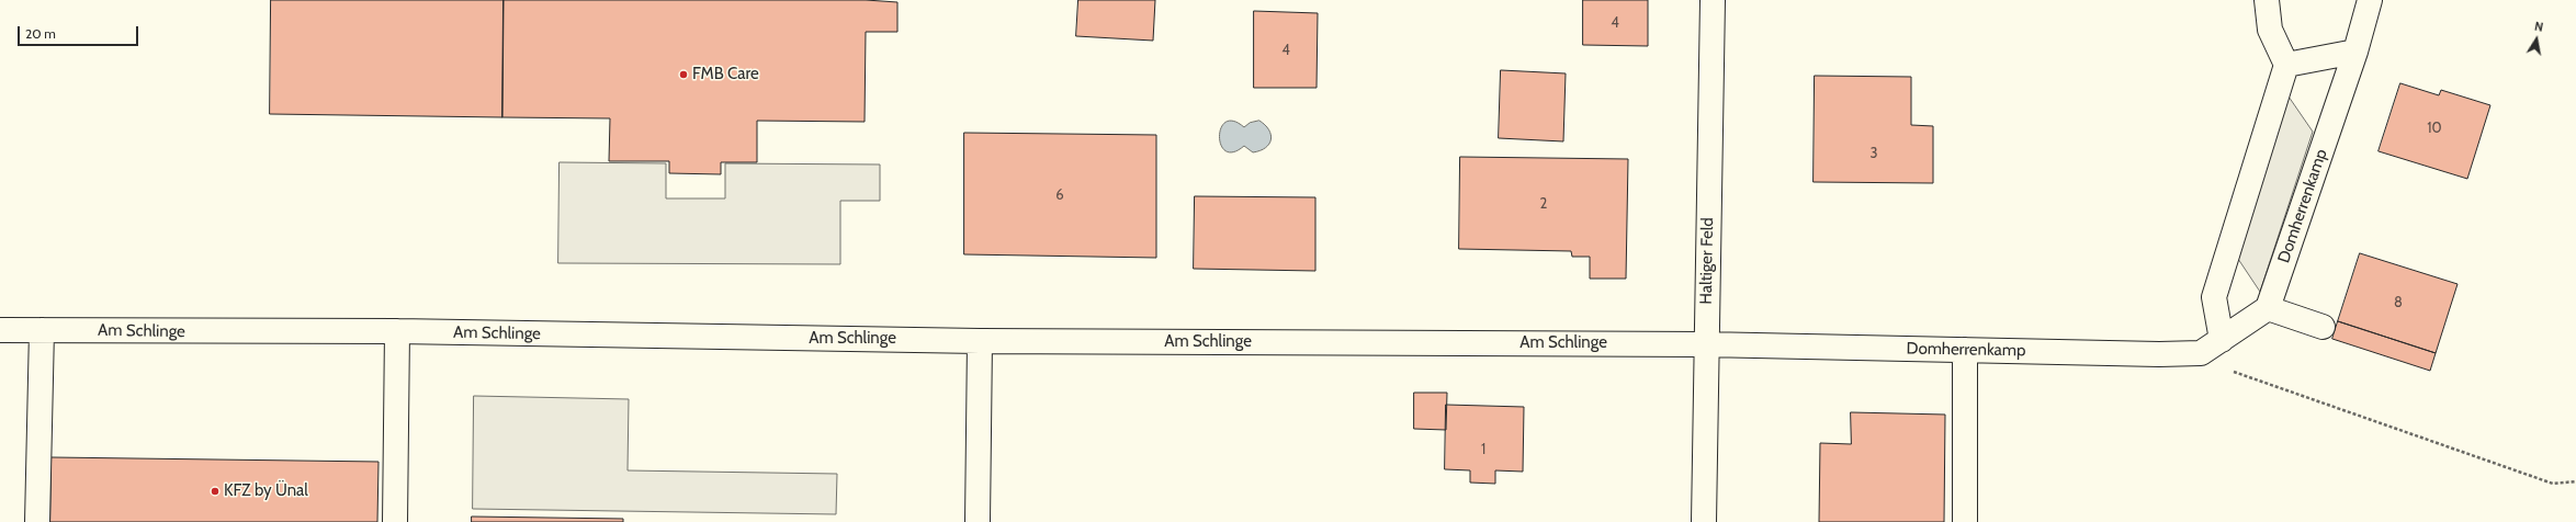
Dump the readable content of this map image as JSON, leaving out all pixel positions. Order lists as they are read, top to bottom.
{
  "streets": {
    "street": ["Domherrenkamp", "Haltiger Feld", "Am Schlinge"]
  },
  "crossings": [
    ["Domherrenkamp", "Haltiger Feld"],
    ["Domherrenkamp", "Am Schlinge"],
    ["Haltiger Feld", "Am Schlinge"]
  ],
  "places": ["FMB Care", "KFZ by Ünal"],
  "house_numbers": [
    "4",
    "4",
    "10",
    "3",
    "6",
    "2",
    "8",
    "1"
  ],
  "scale_bar": "20 m",
  "north": "top"
}
